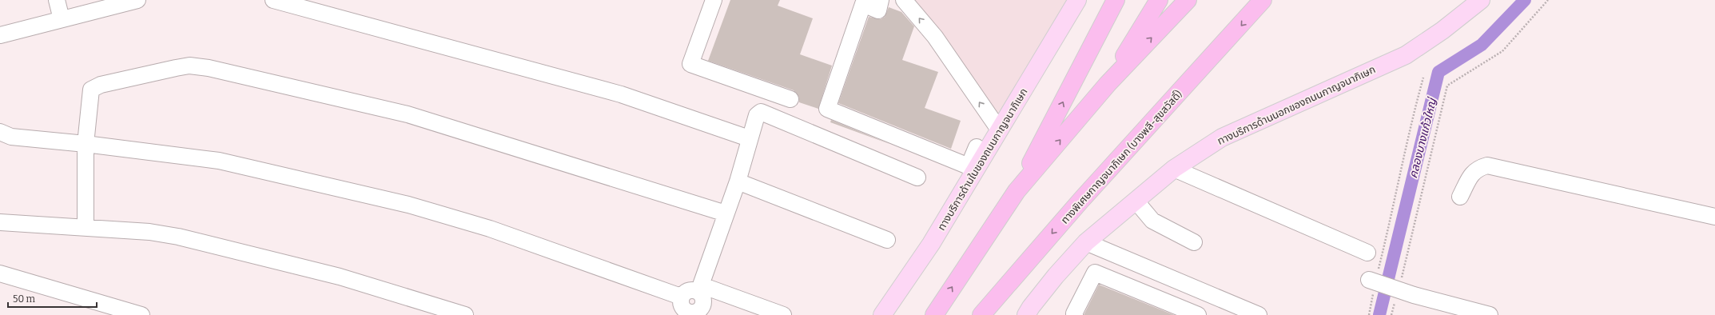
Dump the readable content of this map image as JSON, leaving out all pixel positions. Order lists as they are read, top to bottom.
{
  "streets": {
    "highway": ["ทางพิเศษกาญจนาภิเษก (บางพลี-สุขสวัสดิ์)"],
    "main road": ["ทางบริการด้านนอกของถนนกาญจนาภิเษก", "ทางบริการด้านในของถนนกาญจนาภิเษก"]
  },
  "water": ["คลองบางแก้วใหญ่"],
  "scale_bar": "50 m"
}
